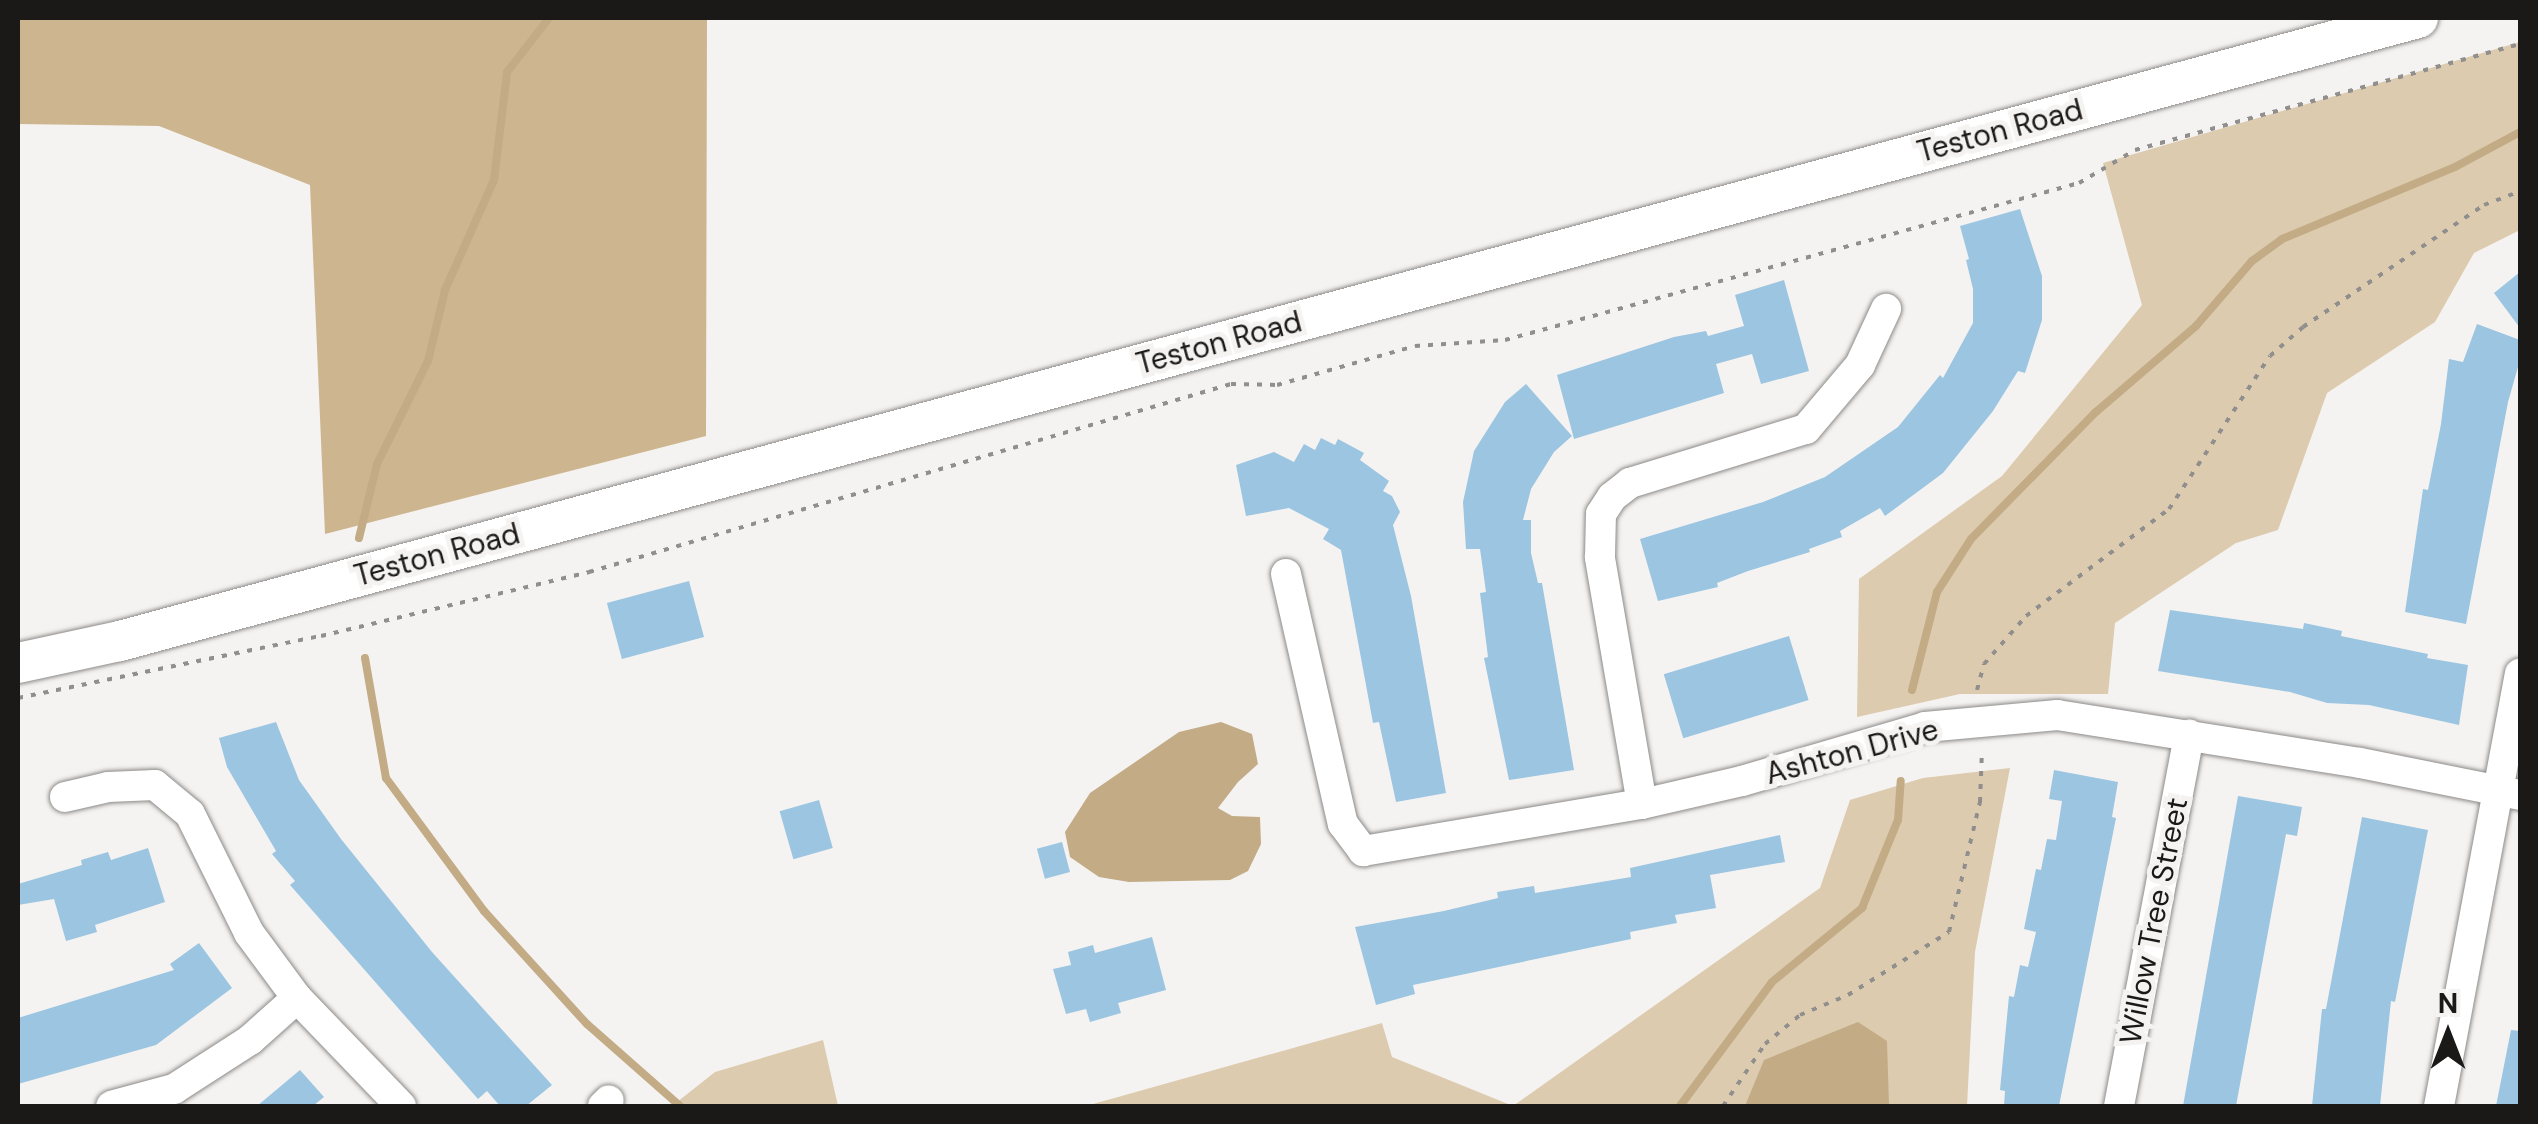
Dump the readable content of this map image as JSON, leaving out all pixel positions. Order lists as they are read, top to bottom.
{
  "streets": {
    "main road": ["Teston Road"],
    "street": ["Ashton Drive", "Willow Tree Street"]
  },
  "crossings": [
    ["Ashton Drive", "Willow Tree Street"]
  ],
  "north": "top"
}
